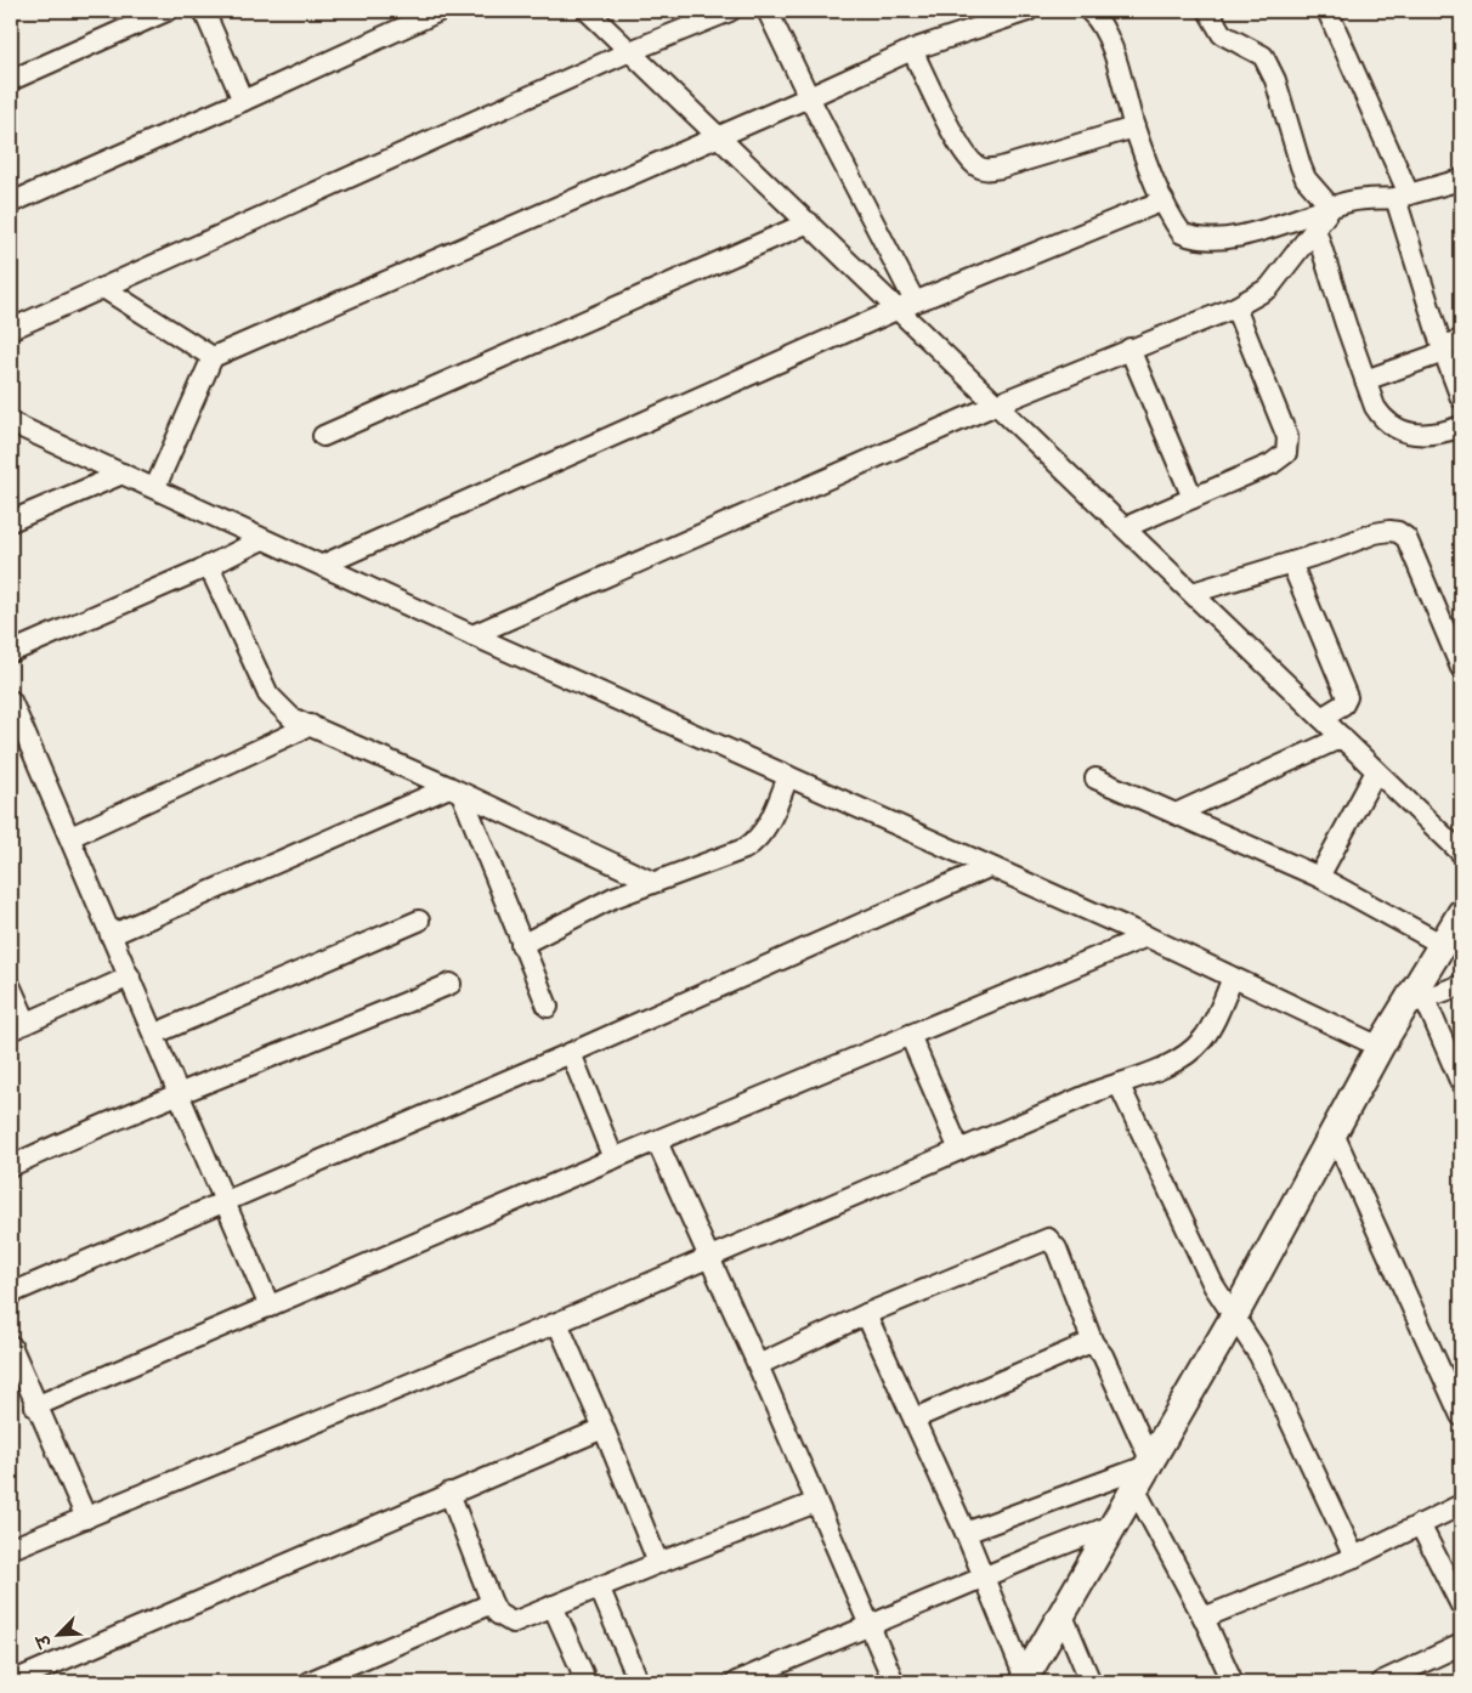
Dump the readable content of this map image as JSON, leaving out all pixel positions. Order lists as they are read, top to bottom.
{
  "north": "bottom left"
}
